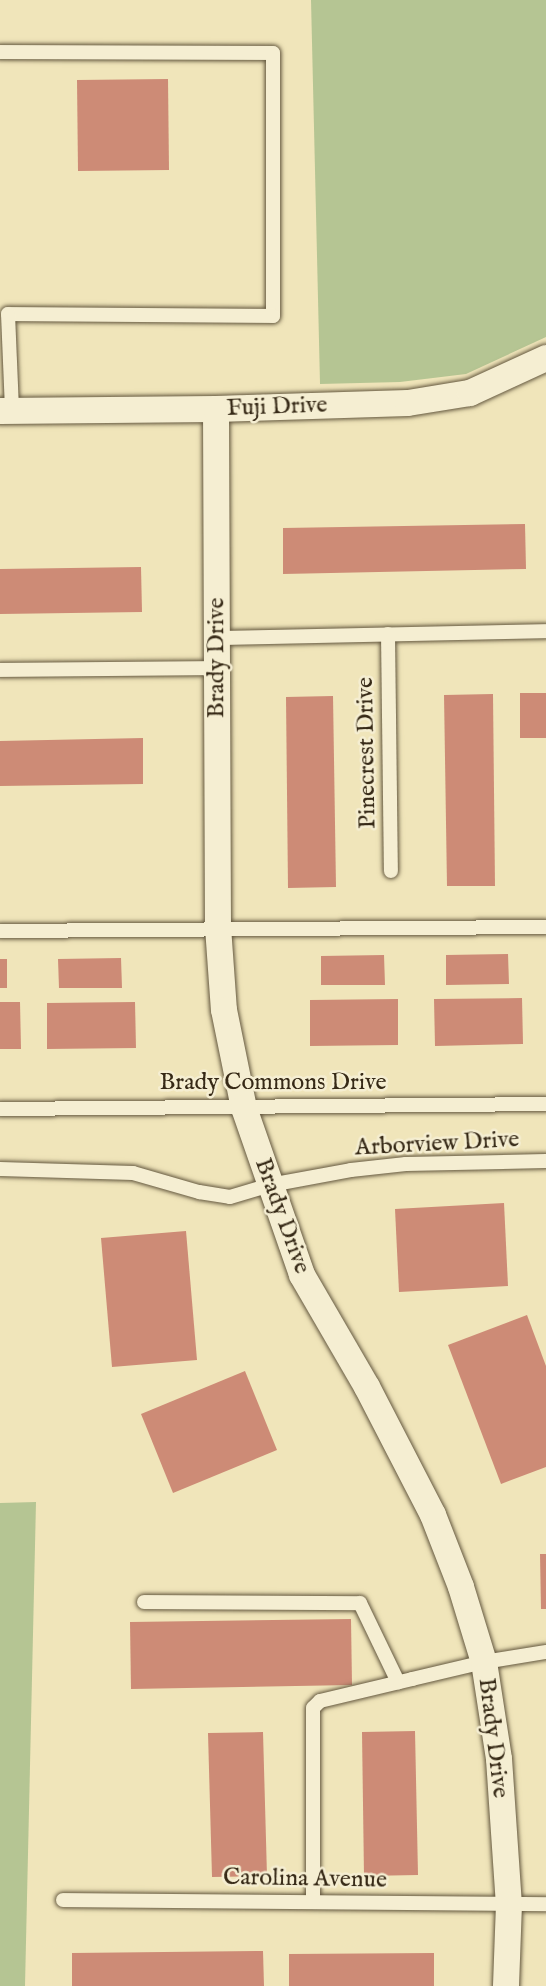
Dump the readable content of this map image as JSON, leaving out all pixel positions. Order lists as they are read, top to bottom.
{
  "streets": {
    "street": ["Fuji Drive", "Brady Drive"],
    "lane": [
      "Pinecrest Drive",
      "Brady Commons Drive",
      "Arborview Drive",
      "Carolina Avenue"
    ]
  },
  "crossings": [
    ["Fuji Drive", "Brady Drive"],
    ["Brady Drive", "Brady Commons Drive"],
    ["Brady Drive", "Arborview Drive"],
    ["Brady Drive", "Carolina Avenue"]
  ]
}
